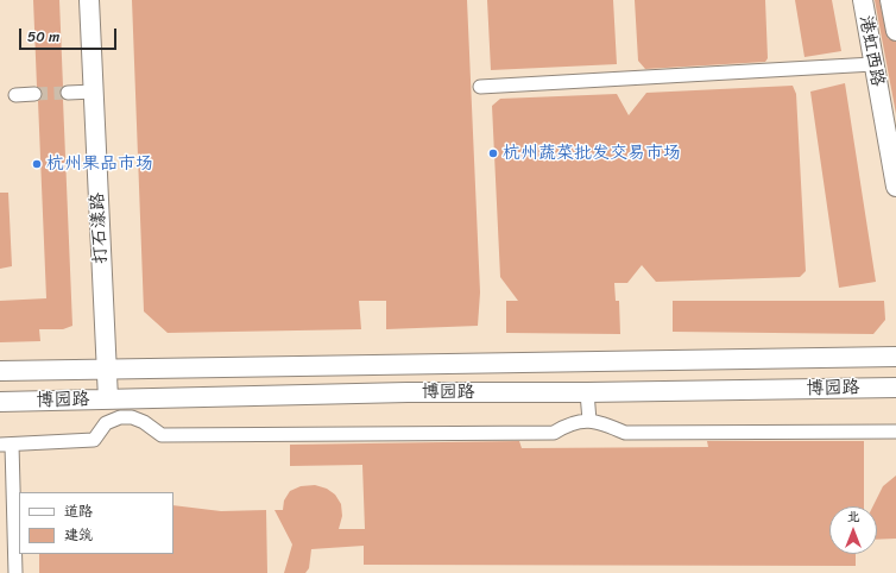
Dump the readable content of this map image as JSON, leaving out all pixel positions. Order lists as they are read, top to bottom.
{
  "streets": {
    "main road": ["港虹西路", "打石漾路", "博园路"]
  },
  "crossings": [
    ["打石漾路", "博园路"]
  ],
  "places": ["杭州蔬菜批发交易市场", "杭州果品市场"],
  "legend": ["道路", "建筑"],
  "scale_bar": "50 m",
  "north": "top"
}
